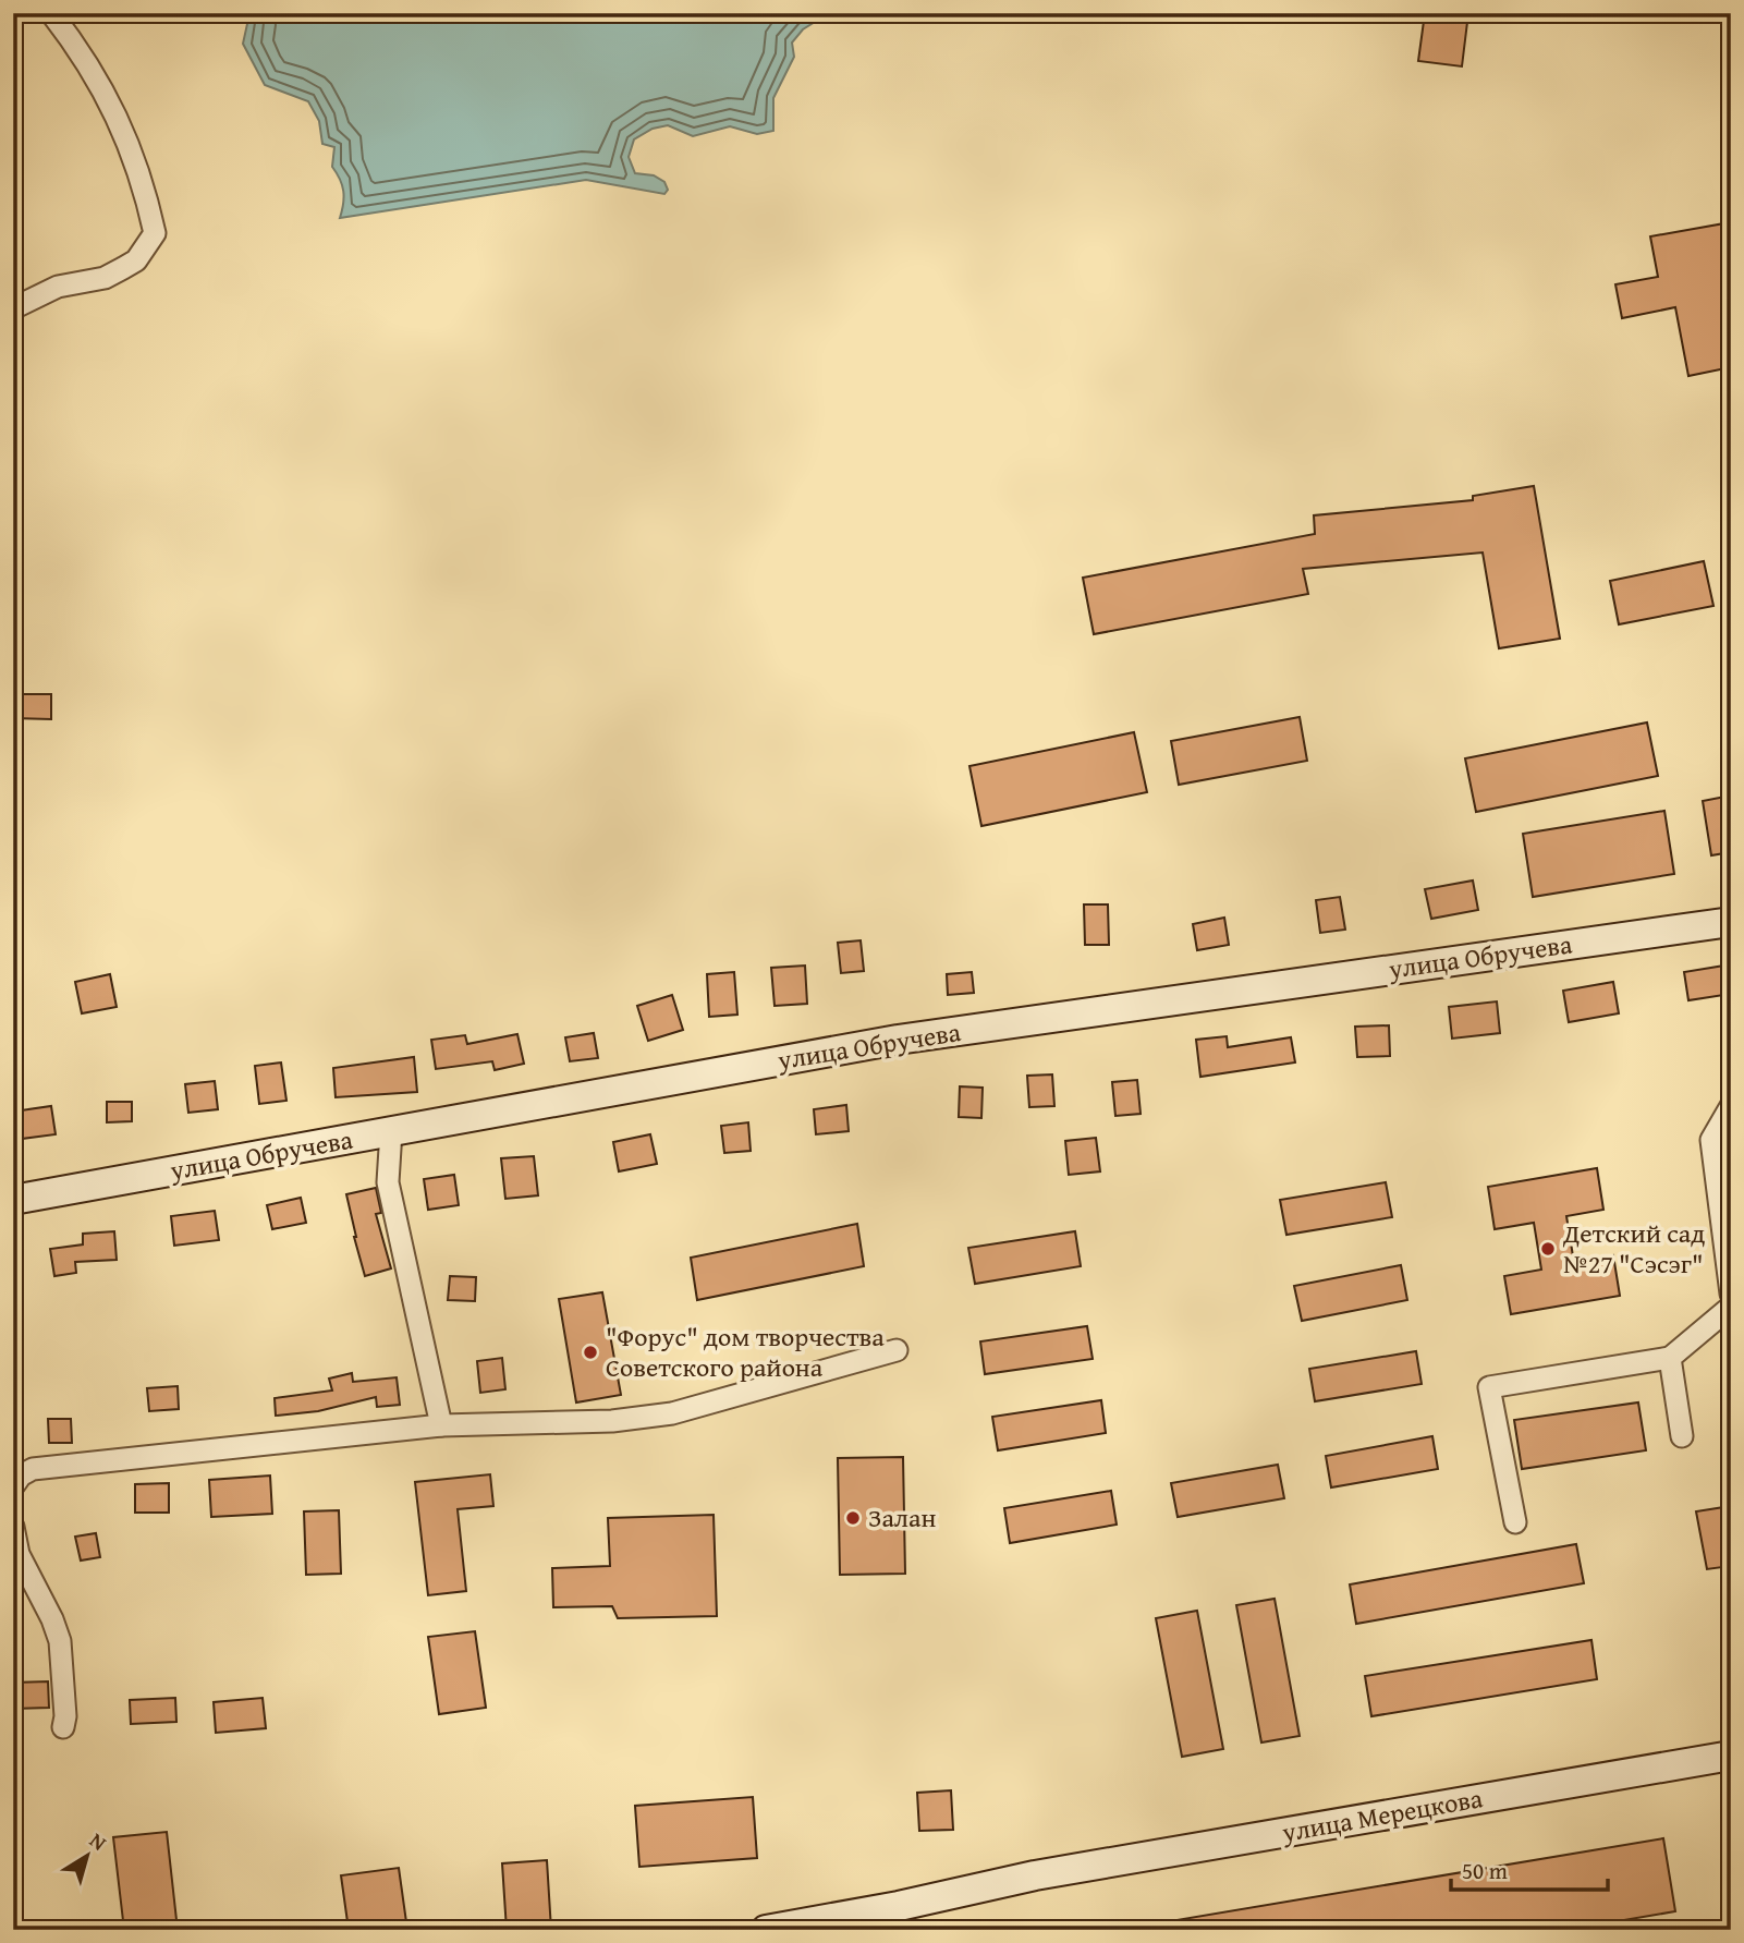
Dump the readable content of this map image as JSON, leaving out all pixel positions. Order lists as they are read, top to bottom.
{
  "streets": {
    "street": ["улица Обручева", "улица Мерецкова"]
  },
  "places": ["Детский сад №27 \"Сэсэг\"", "\"Форус\" дом творчества Советского района", "Залан"],
  "scale_bar": "50 m",
  "north": "top right"
}
